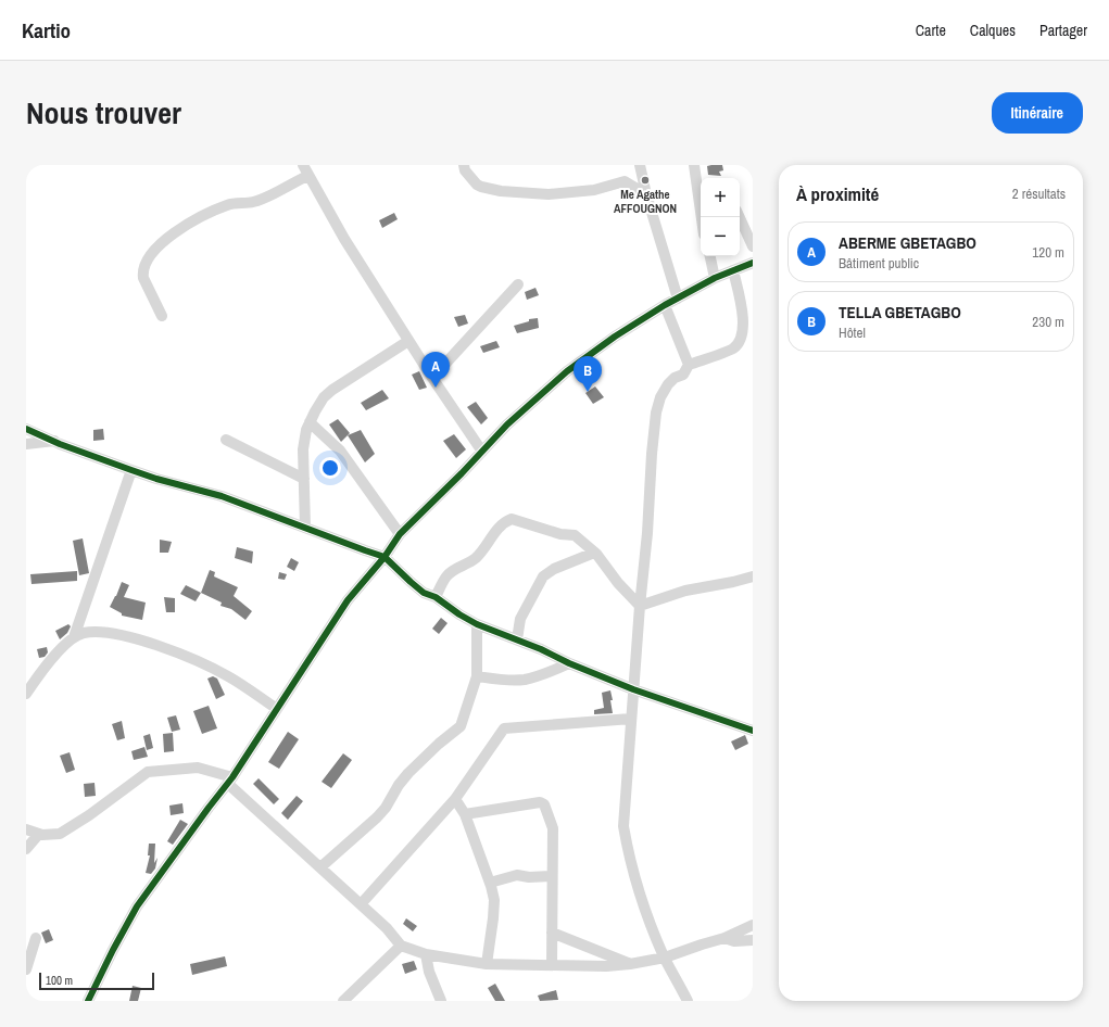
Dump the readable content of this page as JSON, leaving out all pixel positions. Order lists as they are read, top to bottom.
{
  "places": ["Me Agathe AFFOUGNON"],
  "scale_bar": "100 m",
  "page": {
    "header": "Kartio",
    "nav": ["Carte", "Calques", "Partager"],
    "title": "Nous trouver",
    "buttons": "Itinéraire",
    "heading": ["À proximité", "2 résultats"],
    "map_buttons": ["+", "−"],
    "list": [
      {
        "mark": "A",
        "name": "ABERME GBETAGBO",
        "note": "Bâtiment public",
        "value": "120 m"
      },
      {
        "mark": "B",
        "name": "TELLA GBETAGBO",
        "note": "Hôtel",
        "value": "230 m"
      }
    ],
    "pins": ["A", "B"],
    "scale": "100 m"
  }
}
